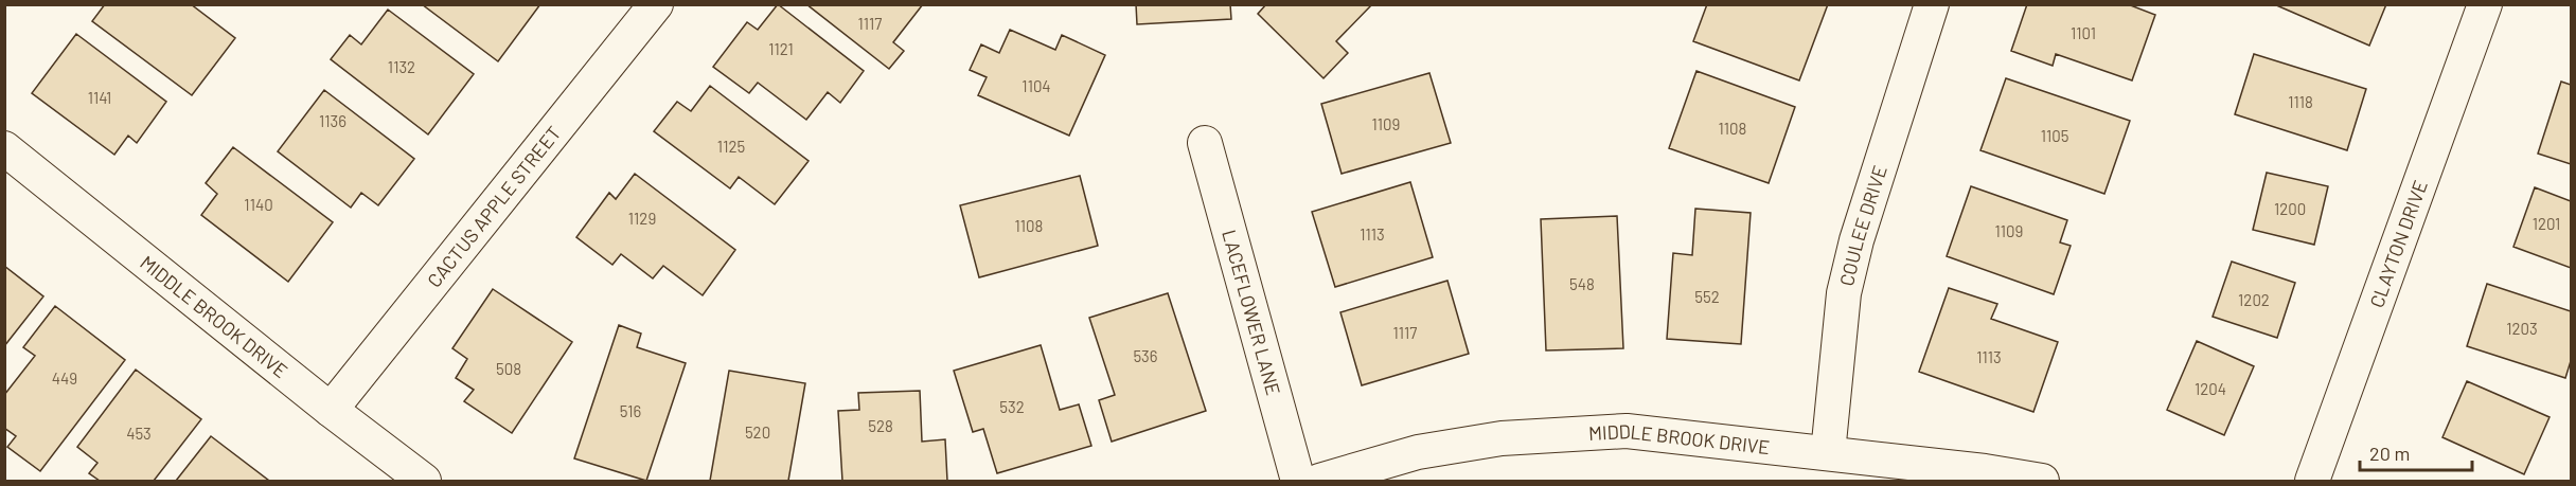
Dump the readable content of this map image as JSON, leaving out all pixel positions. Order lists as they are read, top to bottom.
{
  "streets": {
    "street": [
      "CACTUS APPLE STREET",
      "COULEE DRIVE",
      "CLAYTON DRIVE",
      "LACEFLOWER LANE",
      "MIDDLE BROOK DRIVE"
    ]
  },
  "crossings": [
    ["CACTUS APPLE STREET", "MIDDLE BROOK DRIVE"],
    ["COULEE DRIVE", "MIDDLE BROOK DRIVE"]
  ],
  "house_numbers": [
    "1117",
    "1101",
    "1121",
    "1132",
    "1104",
    "1141",
    "1118",
    "1136",
    "1109",
    "1108",
    "1105",
    "1125",
    "1140",
    "1200",
    "1129",
    "1201",
    "1108",
    "1109",
    "1113",
    "548",
    "552",
    "1202",
    "1203",
    "1117",
    "536",
    "1113",
    "508",
    "449",
    "1204",
    "532",
    "516",
    "528",
    "520",
    "453"
  ],
  "scale_bar": "20 m"
}
